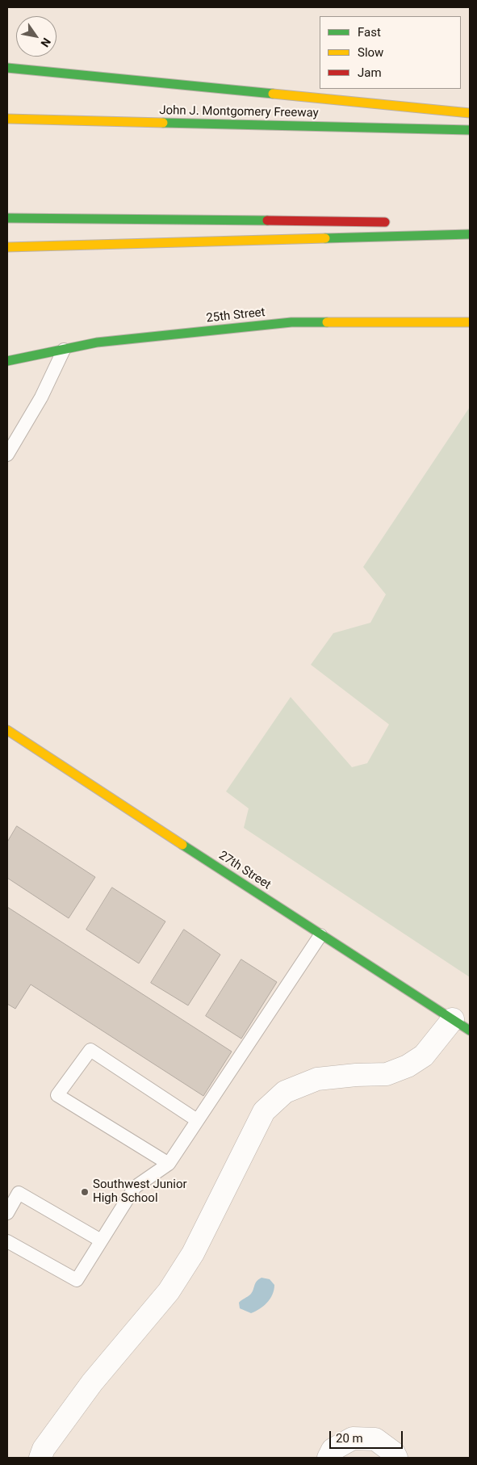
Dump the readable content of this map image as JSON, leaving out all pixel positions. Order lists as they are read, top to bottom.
{
  "streets": {
    "main road": ["John J. Montgomery Freeway", "25th Street", "27th Street"]
  },
  "places": ["Southwest Junior High School"],
  "legend": ["Fast", "Slow", "Jam"],
  "scale_bar": "20 m",
  "north": "bottom right"
}
